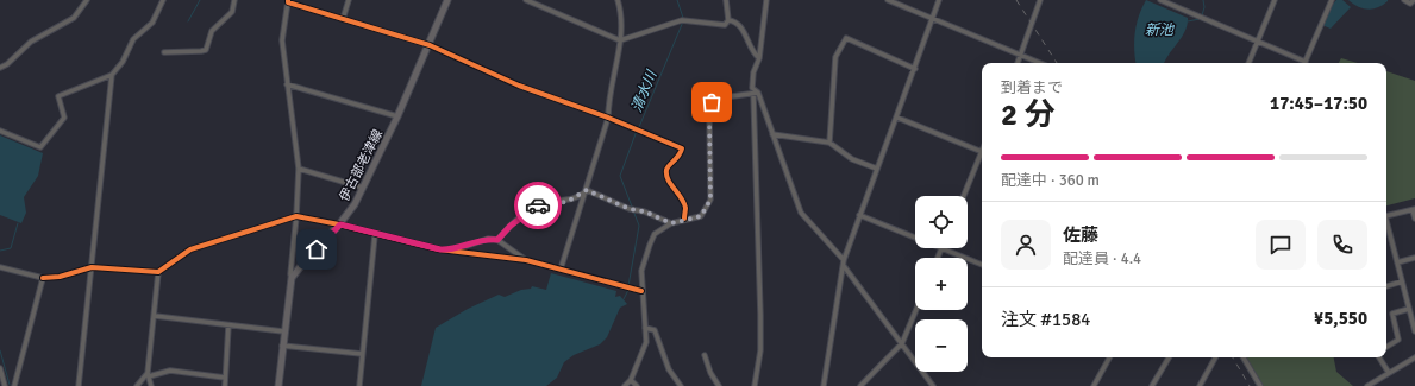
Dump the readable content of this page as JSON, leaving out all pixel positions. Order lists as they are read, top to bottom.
{
  "streets": {
    "main road": ["伊古部老津線"]
  },
  "water": ["新池", "清水川"],
  "page": {
    "heading": ["2 分", "到着まで", "17:45–17:50"],
    "panel": [
      "佐藤",
      "配達員 · 4.4",
      "注文 #1584",
      "¥5,550"
    ],
    "bar": "配達中 · 360 m",
    "map_buttons": ["+", "−"]
  }
}
